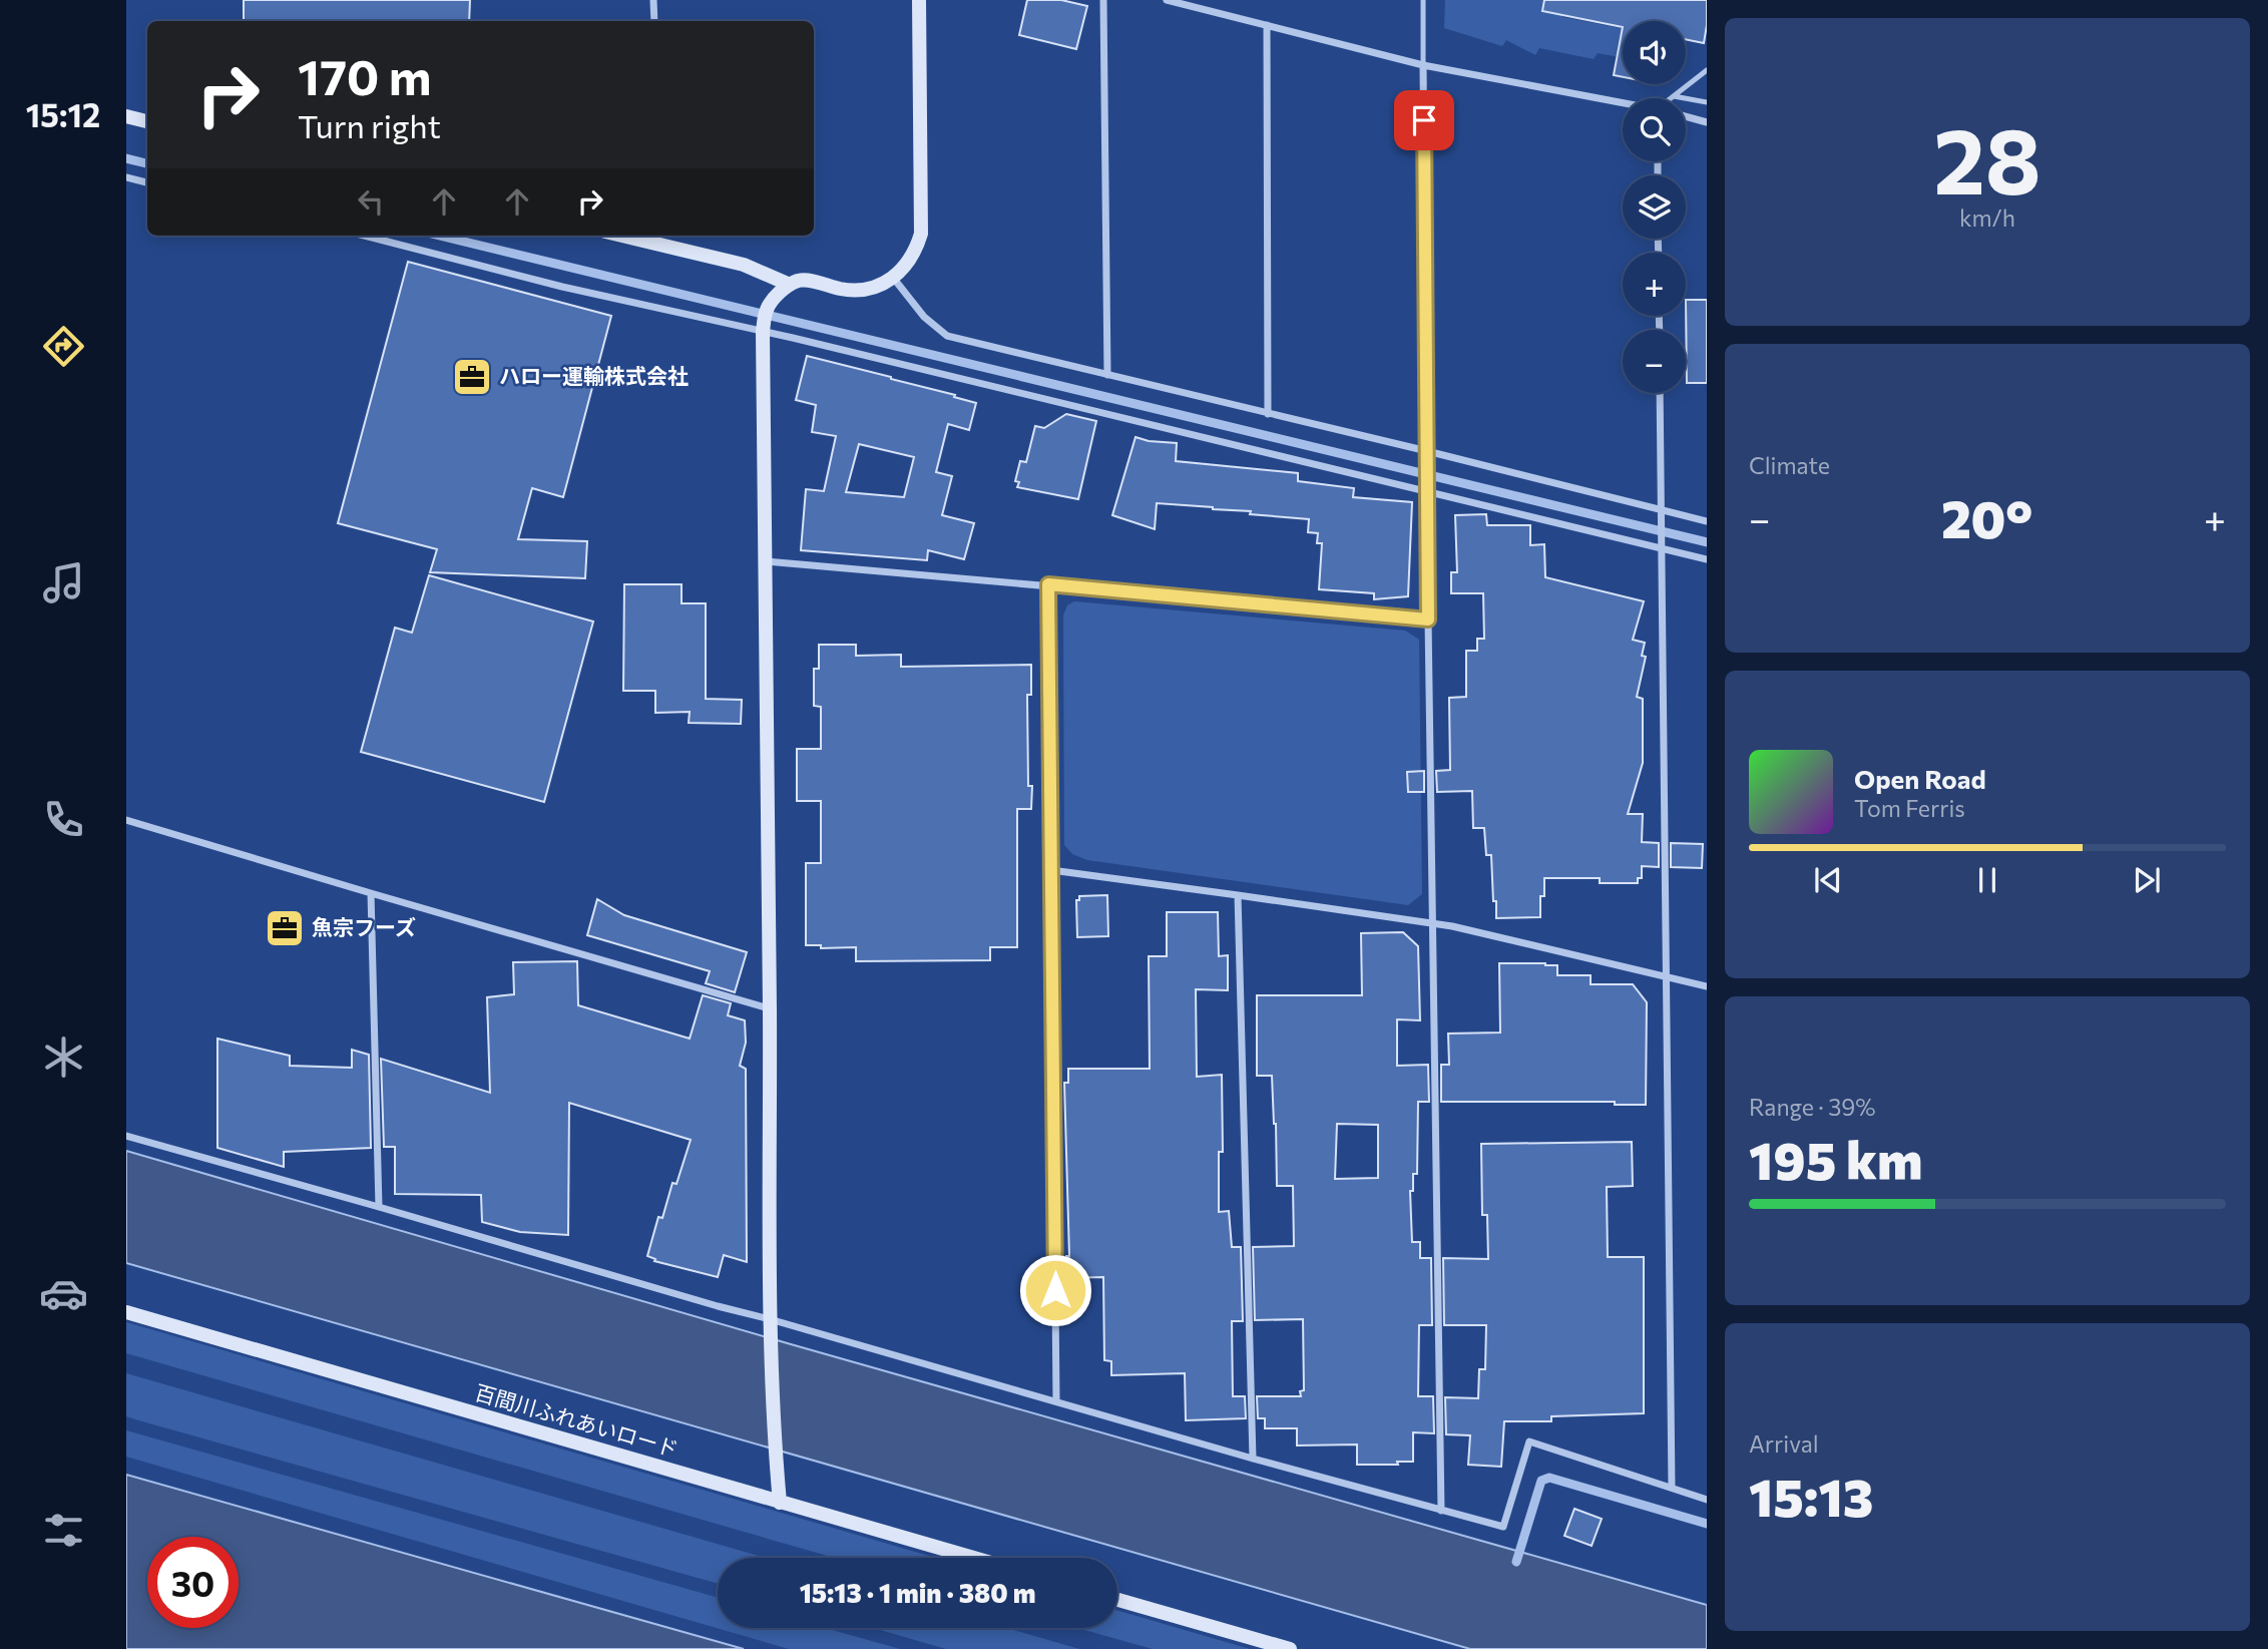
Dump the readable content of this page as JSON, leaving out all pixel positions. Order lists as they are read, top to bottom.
{
  "streets": {
    "street": ["百間川ふれあいロード"]
  },
  "places": {
    "office": ["ハロー運輸株式会社", "魚宗フーズ"]
  },
  "page": {
    "tabs": "15:12",
    "tile": [
      ["28", "km/h"],
      "Climate",
      ["Range · 39%", "195 km"],
      ["Arrival", "15:13"]
    ],
    "map_buttons": ["+", "−"],
    "turn": ["170 m", "Turn right"],
    "heat": ["−", "20°", "+"],
    "song": ["Open Road", "Tom Ferris"],
    "limit": "30",
    "trip": "15:13 · 1 min · 380 m"
  }
}
